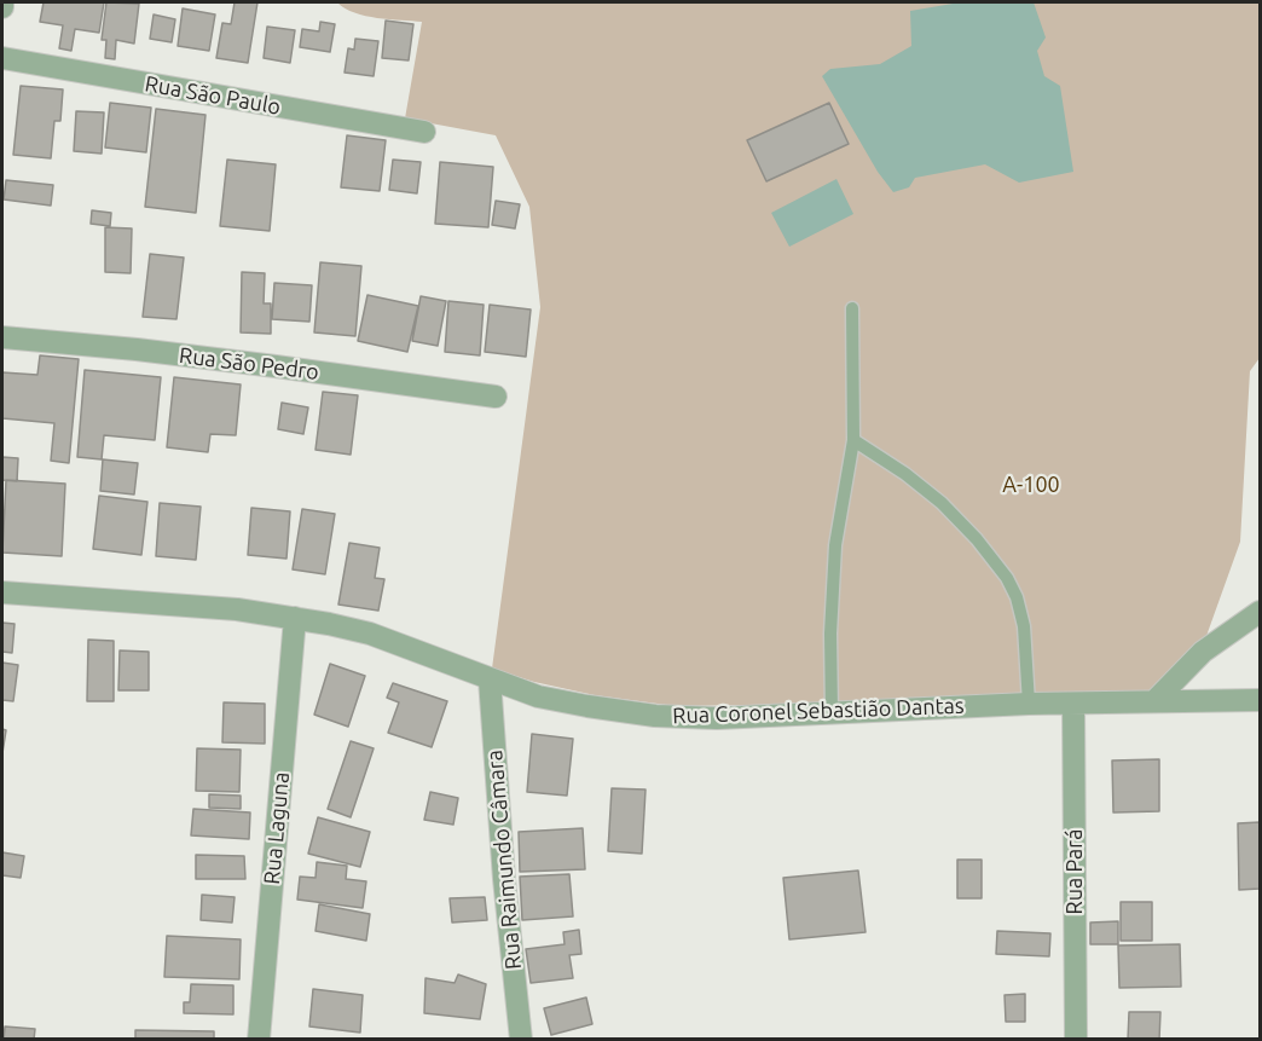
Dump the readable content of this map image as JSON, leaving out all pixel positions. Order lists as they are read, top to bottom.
{
  "streets": {
    "street": [
      "Rua São Paulo",
      "Rua São Pedro",
      "Rua Coronel Sebastião Dantas",
      "Rua Laguna",
      "Rua Raimundo Câmara",
      "Rua Pará"
    ]
  },
  "crossings": [
    ["Rua Coronel Sebastião Dantas", "Rua Laguna"],
    ["Rua Coronel Sebastião Dantas", "Rua Raimundo Câmara"],
    ["Rua Coronel Sebastião Dantas", "Rua Pará"]
  ],
  "parks": ["A-100"]
}
